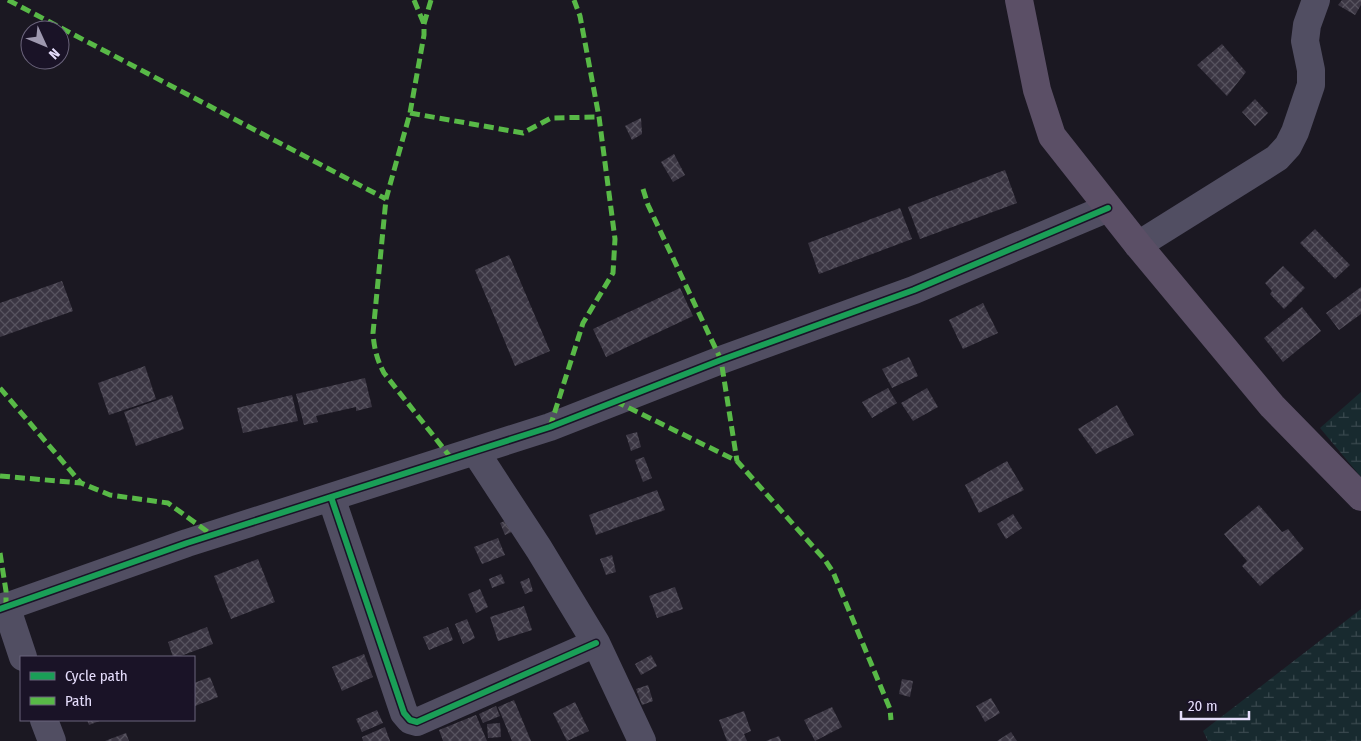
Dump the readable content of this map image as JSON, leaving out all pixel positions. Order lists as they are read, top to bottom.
{
  "legend": ["Cycle path", "Path"],
  "scale_bar": "20 m",
  "north": "bottom right"
}
